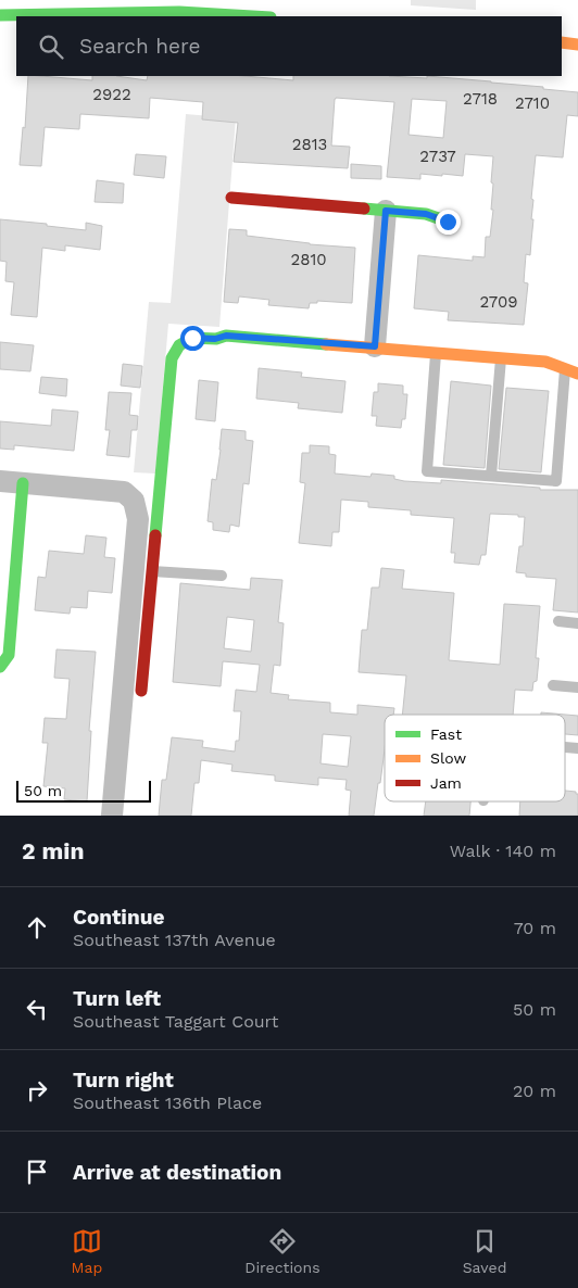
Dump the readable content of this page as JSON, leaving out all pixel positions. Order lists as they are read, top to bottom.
{
  "house_numbers": [
    "2922",
    "2718",
    "2710",
    "2813",
    "2737",
    "2810",
    "2709"
  ],
  "legend": ["Fast", "Slow", "Jam"],
  "scale_bar": "50 m",
  "page": {
    "search": "Search here",
    "scale": "50 m",
    "heading": ["2 min", "Walk · 140 m"],
    "list": [
      ["Continue", "Southeast 137th Avenue", "70 m"],
      ["Turn left", "Southeast Taggart Court", "50 m"],
      ["Turn right", "Southeast 136th Place", "20 m"],
      "Arrive at destination"
    ],
    "nav": ["Map", "Directions", "Saved"]
  }
}
